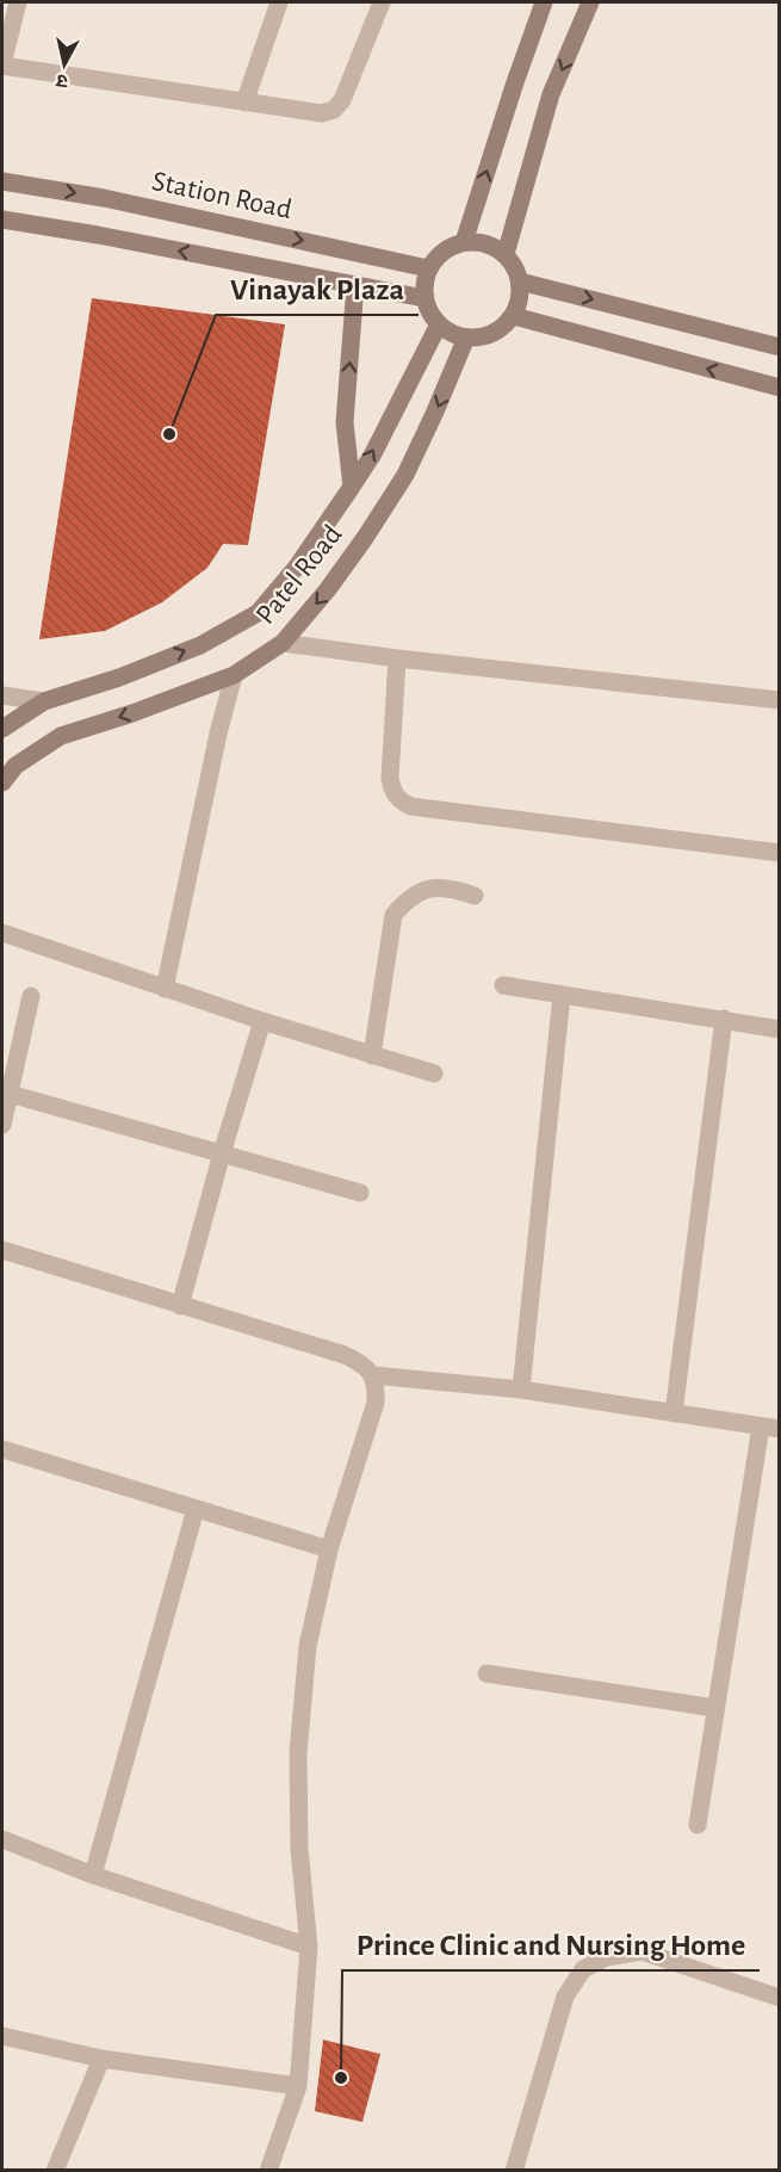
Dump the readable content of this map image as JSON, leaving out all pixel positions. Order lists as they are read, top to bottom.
{
  "streets": {
    "street": ["Station Road", "Patel Road"]
  },
  "crossings": [
    ["Station Road", "Patel Road"]
  ],
  "places": ["Vinayak Plaza", "Prince Clinic and Nursing Home"],
  "north": "bottom"
}
